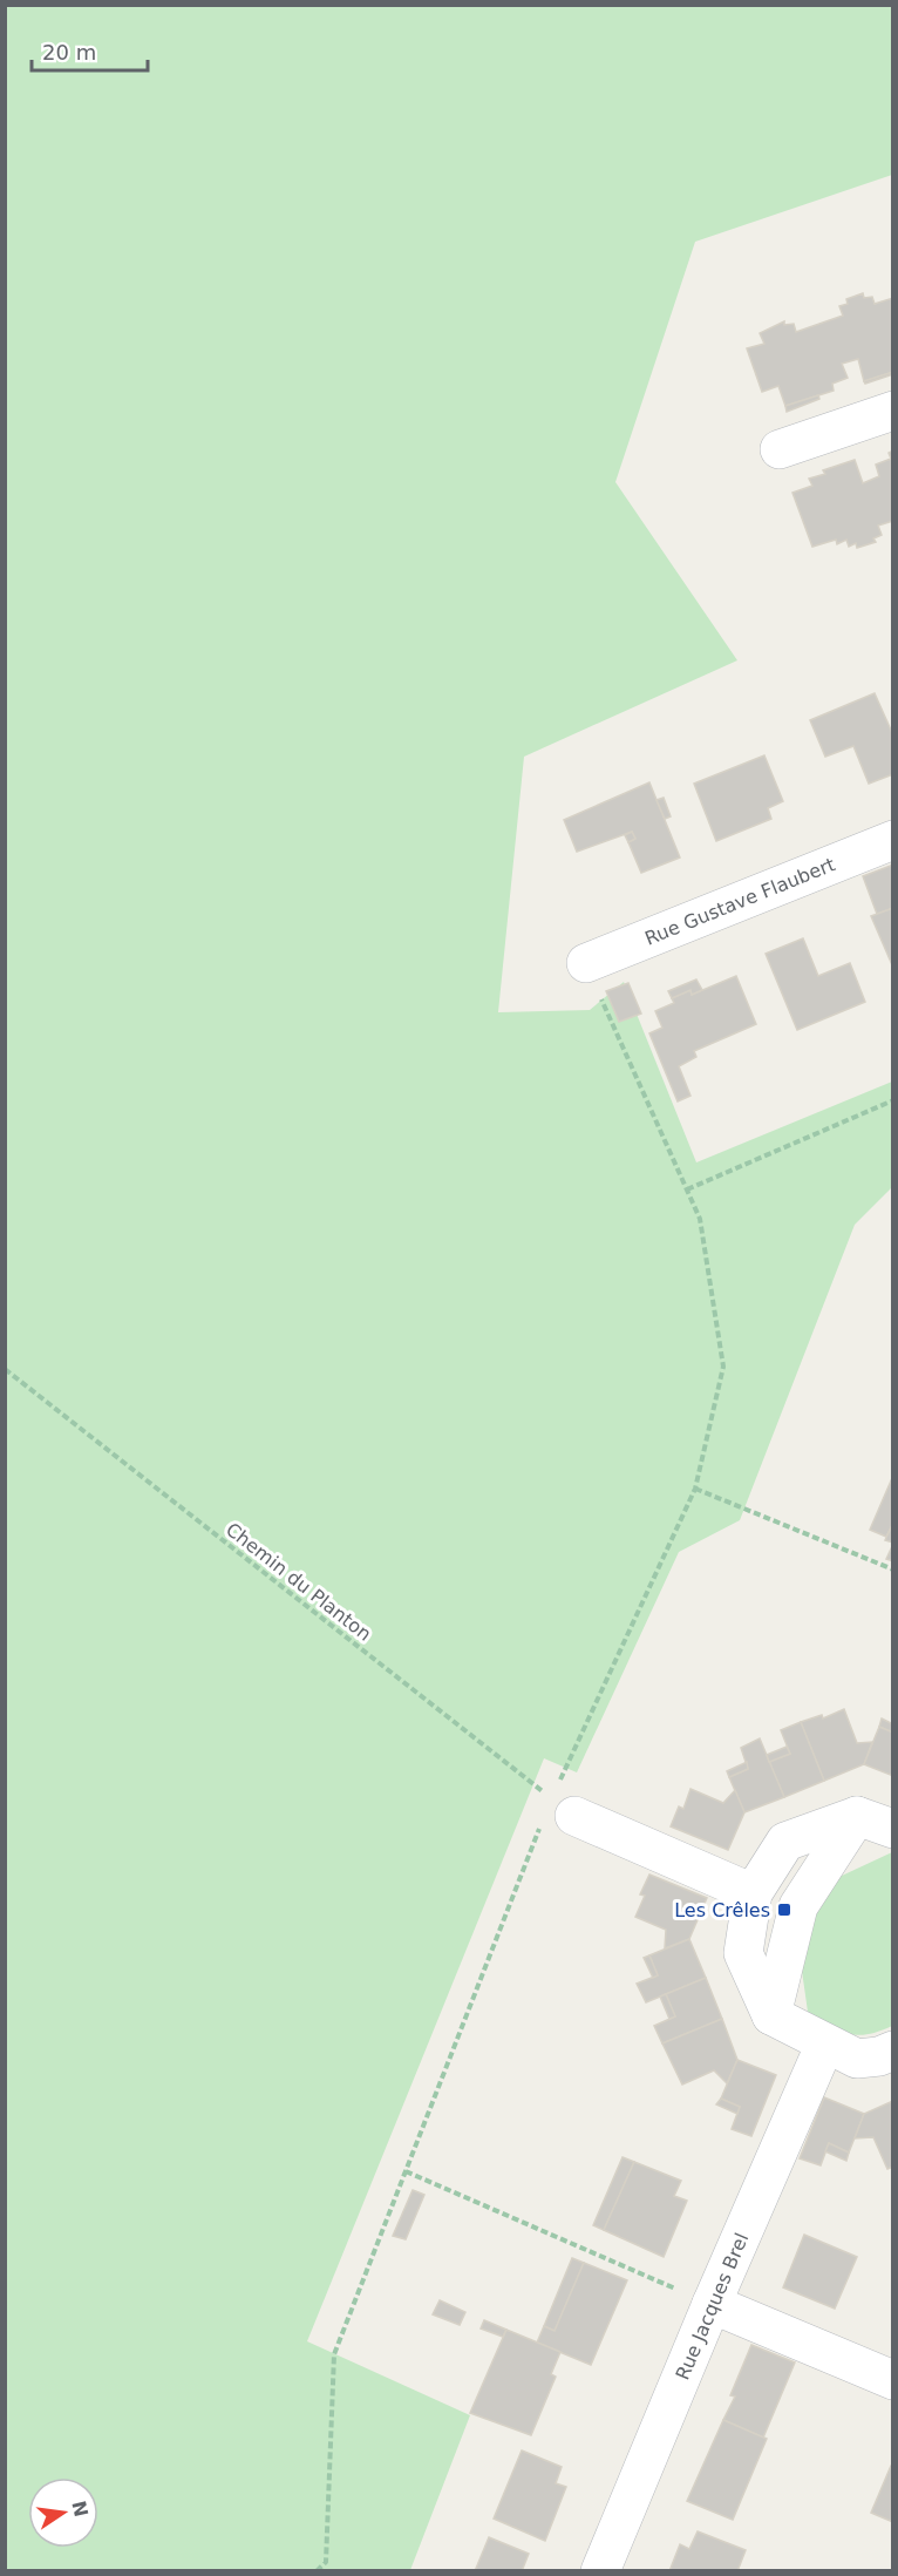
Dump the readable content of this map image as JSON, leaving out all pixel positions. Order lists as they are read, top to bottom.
{
  "streets": {
    "street": ["Rue Gustave Flaubert", "Rue Jacques Brel"],
    "path": ["Chemin du Planton"]
  },
  "places": {
    "transit": ["Les Crêles"]
  },
  "scale_bar": "20 m",
  "north": "right"
}
